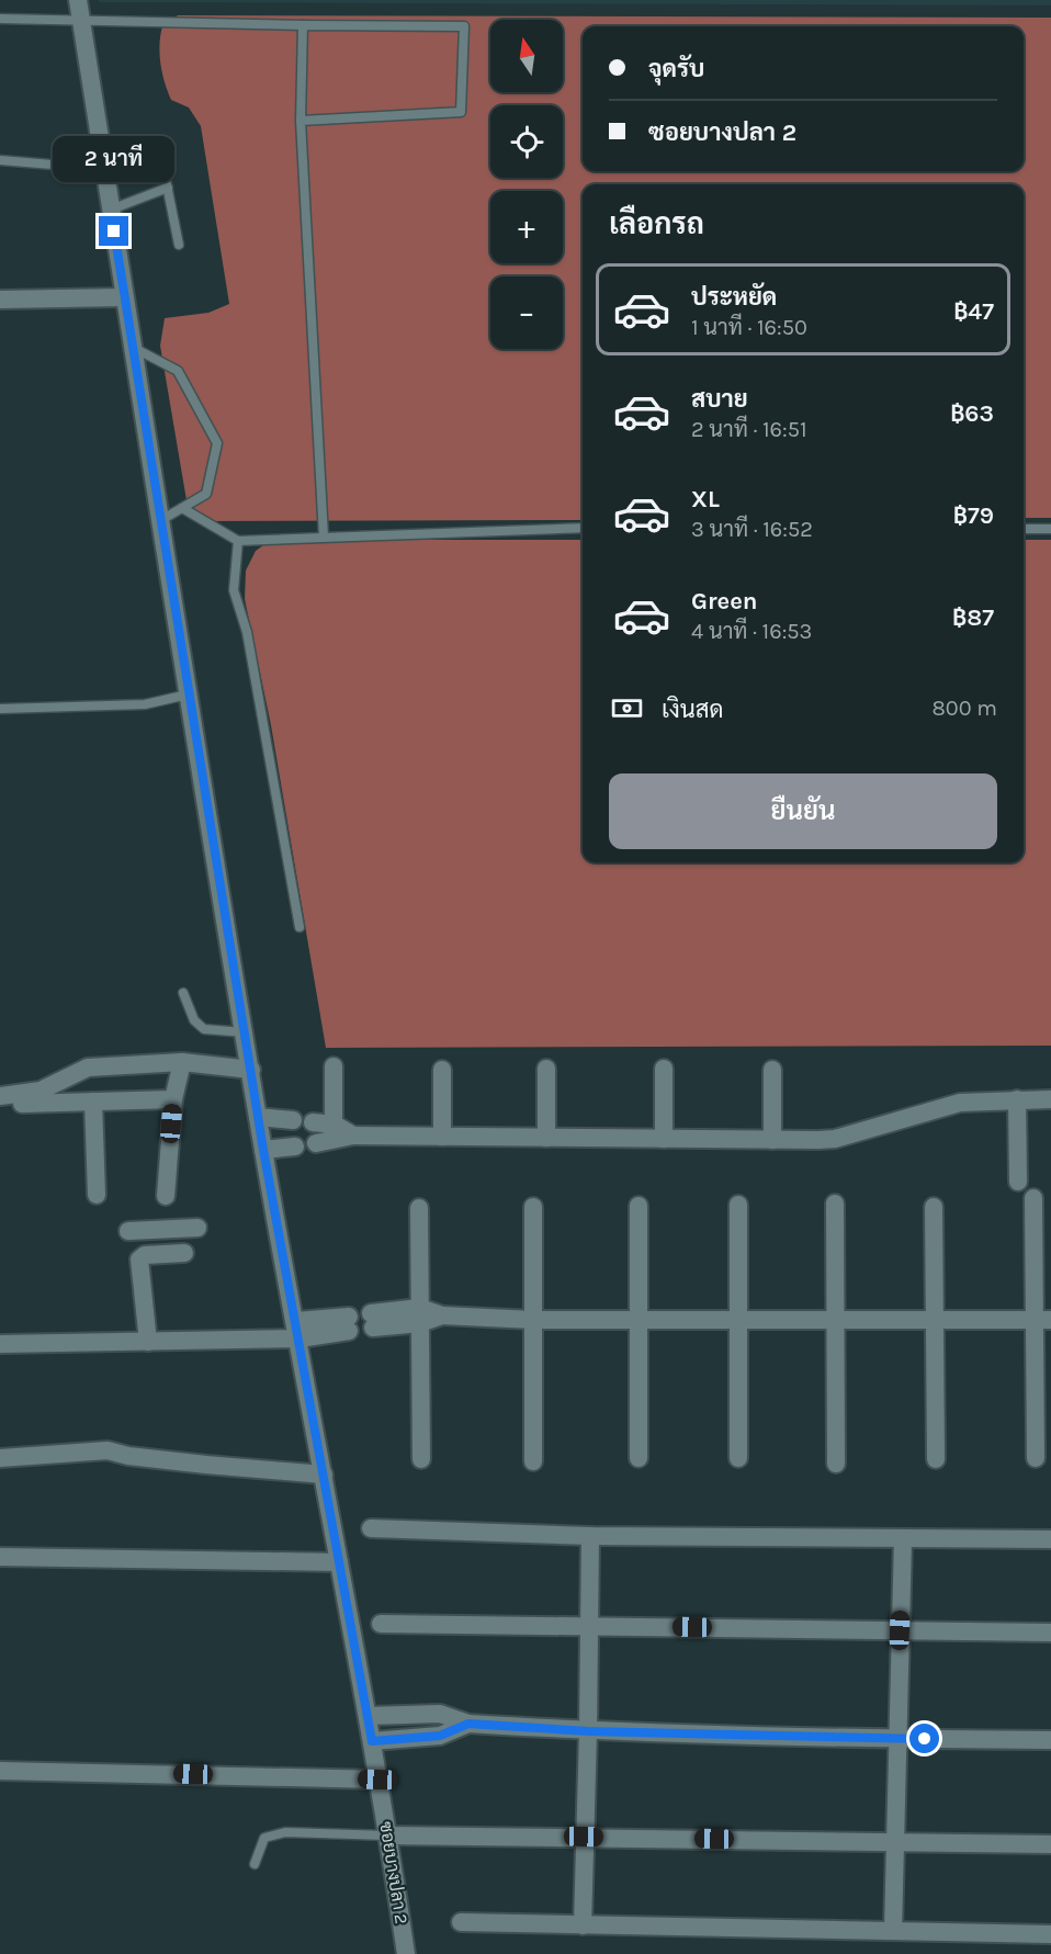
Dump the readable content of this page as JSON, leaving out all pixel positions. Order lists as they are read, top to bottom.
{
  "streets": {
    "street": ["ซอยบางปลา 2"]
  },
  "north": "top",
  "page": {
    "map_buttons": ["+", "−"],
    "banner": ["จุดรับ", "ซอยบางปลา 2"],
    "bubble": "2 นาที",
    "heading": "เลือกรถ",
    "list": [
      {
        "name": "ประหยัด",
        "note": "1 นาที · 16:50",
        "value": "฿47"
      },
      {
        "name": "สบาย",
        "note": "2 นาที · 16:51",
        "value": "฿63"
      },
      {
        "name": "XL",
        "note": "3 นาที · 16:52",
        "value": "฿79"
      },
      {
        "name": "Green",
        "note": "4 นาที · 16:53",
        "value": "฿87"
      }
    ],
    "pay": ["เงินสด", "800 m"],
    "buttons": "ยืนยัน"
  }
}
